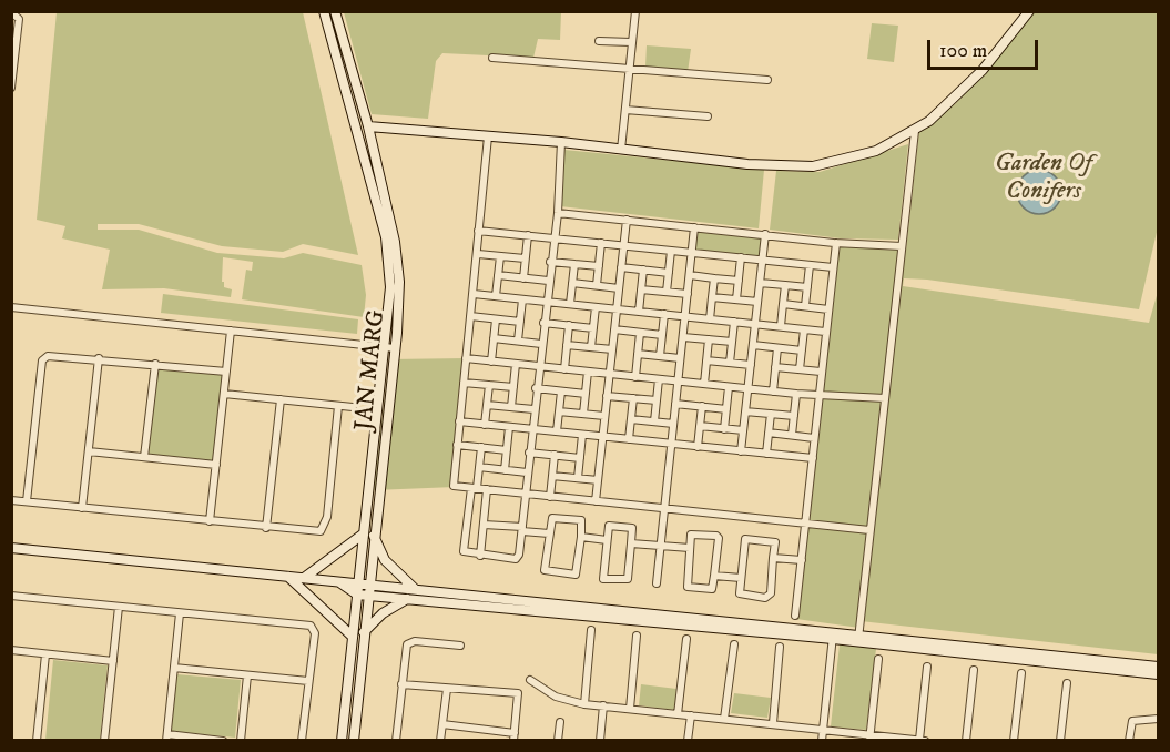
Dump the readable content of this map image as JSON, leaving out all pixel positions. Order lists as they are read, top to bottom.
{
  "streets": {
    "main road": ["JAN MARG"]
  },
  "parks": ["Garden Of Conifers"],
  "scale_bar": "100 m"
}
